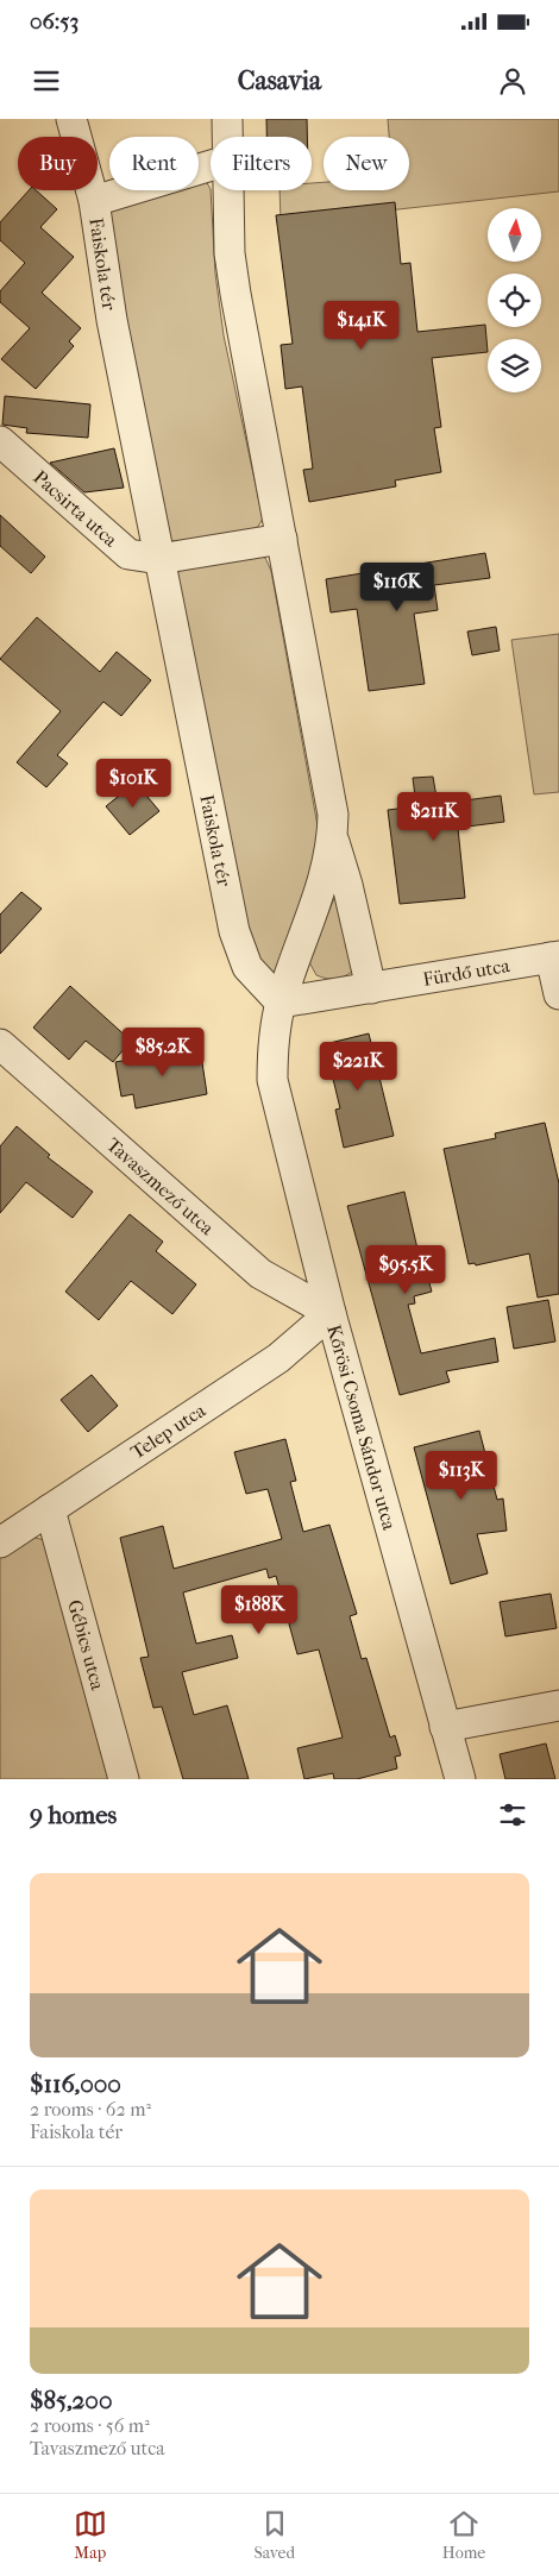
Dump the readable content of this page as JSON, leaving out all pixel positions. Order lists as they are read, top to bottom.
{
  "streets": {
    "street": [
      "Faiskola tér",
      "Pacsirta utca",
      "Fürdő utca",
      "Tavaszmező utca",
      "Kőrösi Csoma Sándor utca",
      "Telep utca",
      "Gébics utca"
    ]
  },
  "crossings": [
    ["Faiskola tér", "Pacsirta utca"],
    ["Faiskola tér", "Kőrösi Csoma Sándor utca"],
    ["Tavaszmező utca", "Kőrösi Csoma Sándor utca"],
    ["Tavaszmező utca", "Telep utca"],
    ["Kőrösi Csoma Sándor utca", "Telep utca"],
    ["Telep utca", "Gébics utca"]
  ],
  "north": "top",
  "page": {
    "status": "06:53",
    "header": "Casavia",
    "chip": [
      "Buy",
      "Rent",
      "Filters",
      "New"
    ],
    "price": [
      "$141K",
      "$116K",
      "$101K",
      "$211K",
      "$85.2K",
      "$221K",
      "$95.5K",
      "$113K",
      "$188K"
    ],
    "heading": "9 homes",
    "list": [
      {
        "name": "$116,000",
        "note": "2 rooms · 62 m² · Faiskola tér"
      },
      {
        "name": "$85,200",
        "note": "2 rooms · 56 m² · Tavaszmező utca"
      }
    ],
    "tabs": ["Map", "Saved", "Home"]
  }
}
